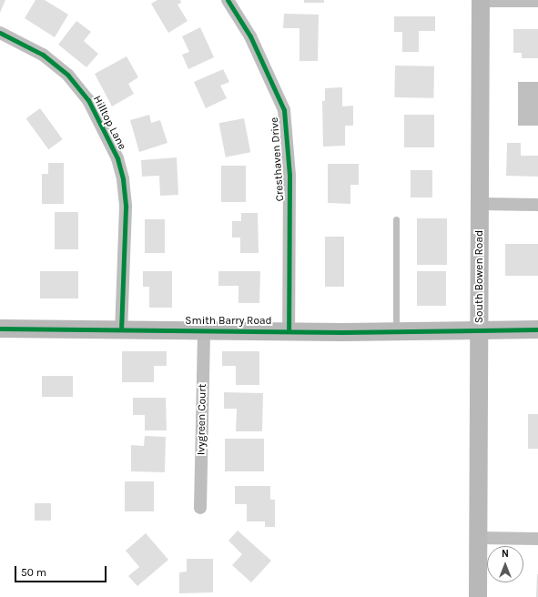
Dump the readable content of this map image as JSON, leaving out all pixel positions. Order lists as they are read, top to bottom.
{
  "streets": {
    "main road": ["South Bowen Road", "Smith Barry Road"],
    "street": ["Hilltop Lane", "Cresthaven Drive", "Ivygreen Court"]
  },
  "crossings": [
    ["Hilltop Lane", "Smith Barry Road"],
    ["Cresthaven Drive", "Smith Barry Road"],
    ["South Bowen Road", "Smith Barry Road"],
    ["Smith Barry Road", "Ivygreen Court"]
  ],
  "scale_bar": "50 m",
  "north": "top"
}
